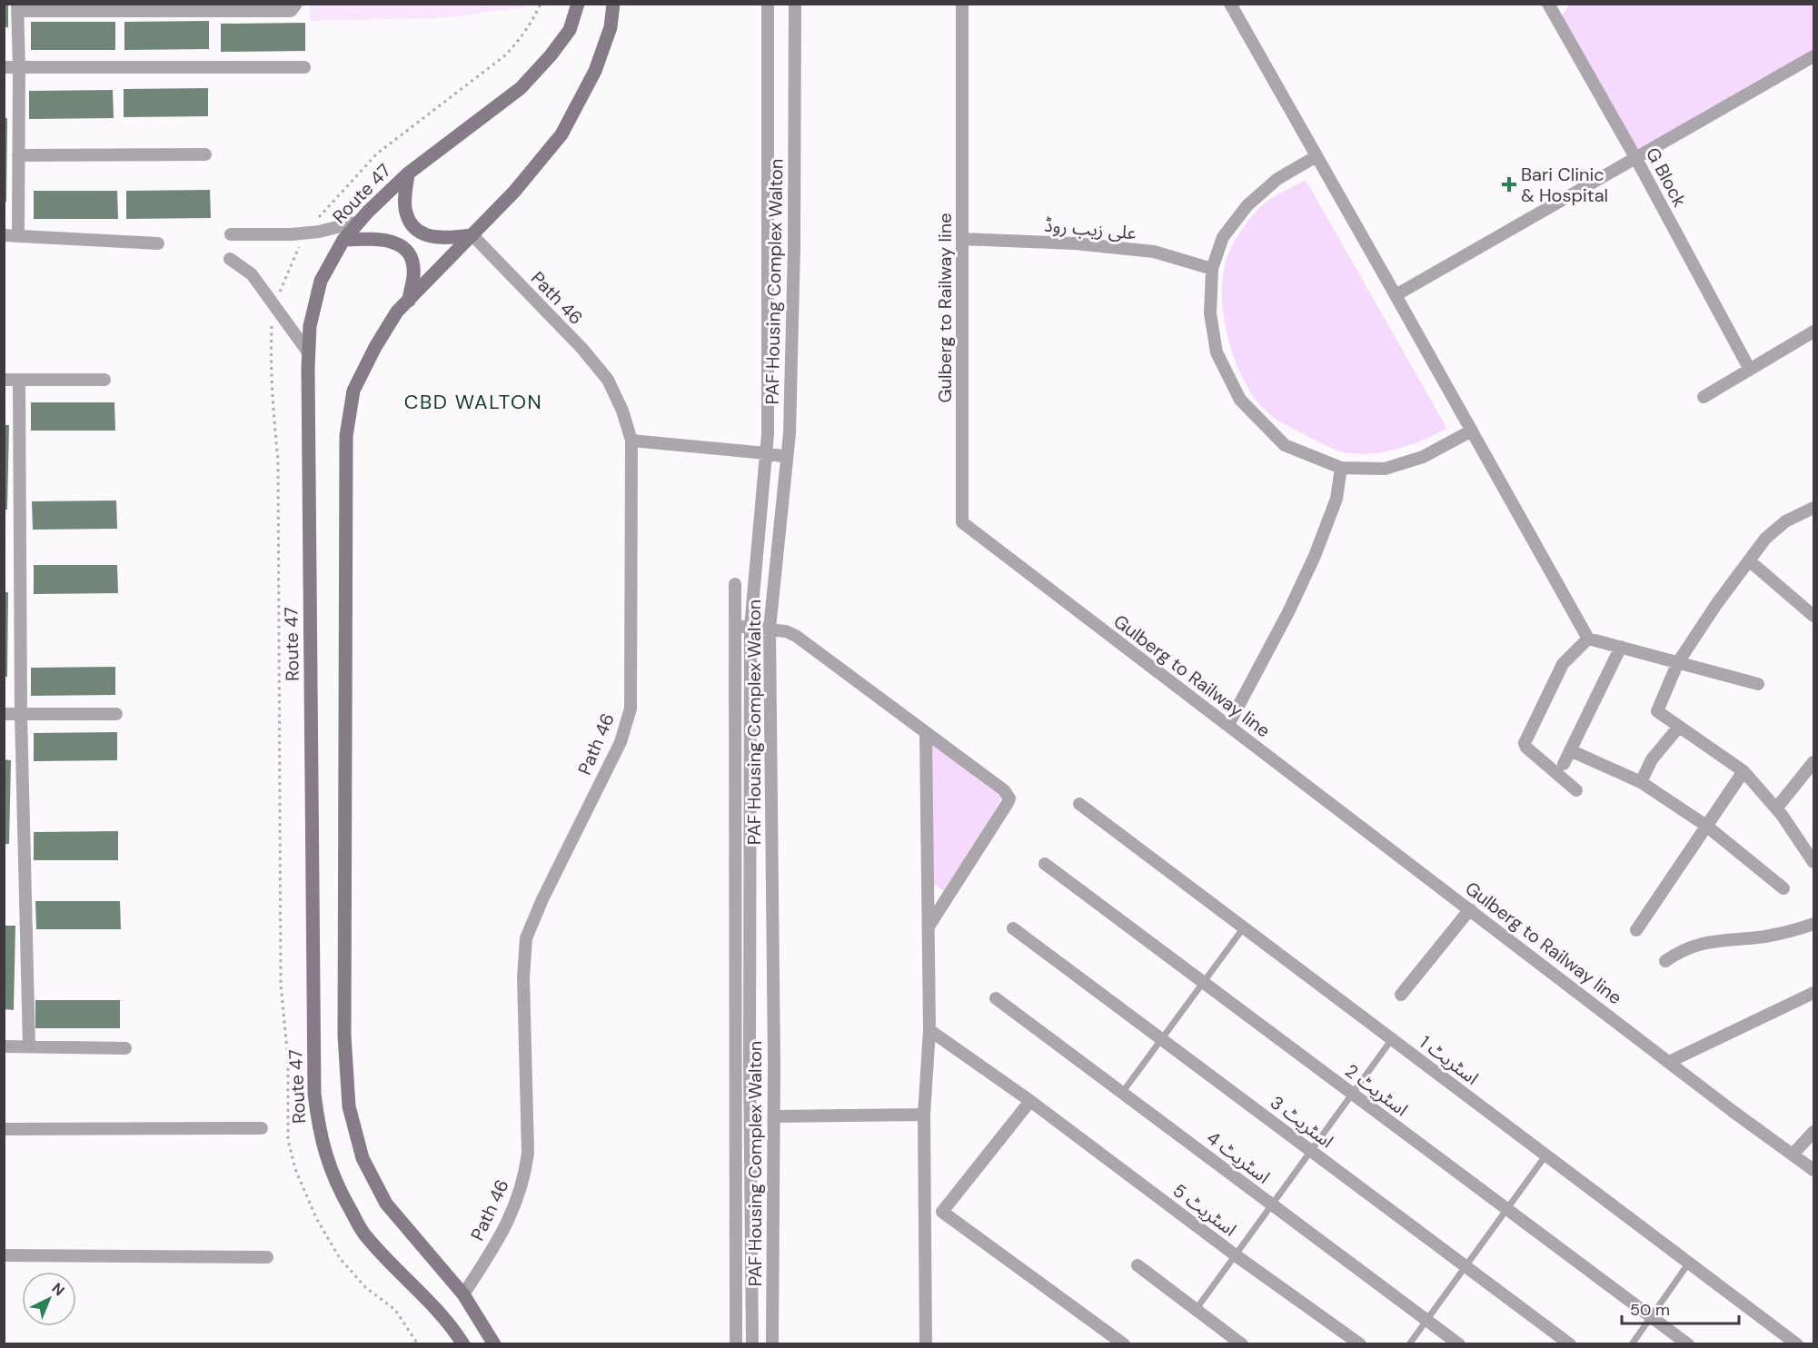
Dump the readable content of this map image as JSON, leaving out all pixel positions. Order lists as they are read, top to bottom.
{
  "streets": {
    "street": [
      "G Block",
      "Route 47",
      "علی زیب روڈ",
      "PAF Housing Complex Walton",
      "Path 46",
      "Gulberg to Railway line",
      "اسٹریٹ 1",
      "اسٹریٹ 2",
      "اسٹریٹ 3",
      "اسٹریٹ 4",
      "اسٹریٹ 5"
    ]
  },
  "crossings": [
    ["علی زیب روڈ", "Gulberg to Railway line"]
  ],
  "districts": ["CBD WALTON"],
  "places": {
    "health": ["Bari Clinic & Hospital"]
  },
  "scale_bar": "50 m",
  "north": "top right"
}
